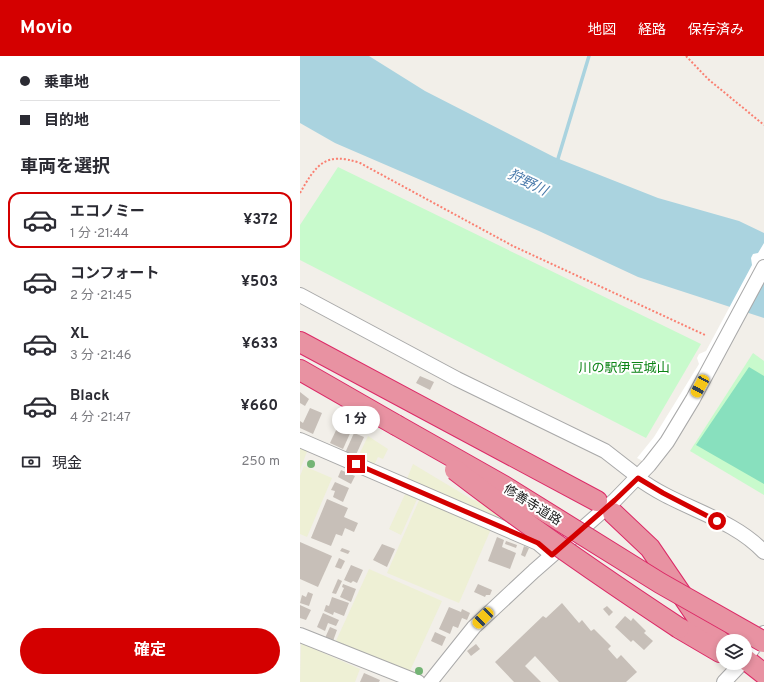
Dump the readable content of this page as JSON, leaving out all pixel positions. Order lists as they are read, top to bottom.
{
  "streets": {
    "highway": ["修善寺道路"]
  },
  "water": ["狩野川"],
  "parks": ["川の駅伊豆城山"],
  "page": {
    "header": "Movio",
    "nav": ["地図", "経路", "保存済み"],
    "banner": ["乗車地", "目的地"],
    "heading": "車両を選択",
    "list": [
      {
        "name": "エコノミー",
        "note": "1 分 · 21:44",
        "value": "¥372"
      },
      {
        "name": "コンフォート",
        "note": "2 分 · 21:45",
        "value": "¥503"
      },
      {
        "name": "XL",
        "note": "3 分 · 21:46",
        "value": "¥633"
      },
      {
        "name": "Black",
        "note": "4 分 · 21:47",
        "value": "¥660"
      }
    ],
    "bubble": "1 分",
    "pay": ["現金", "250 m"],
    "buttons": "確定"
  }
}
